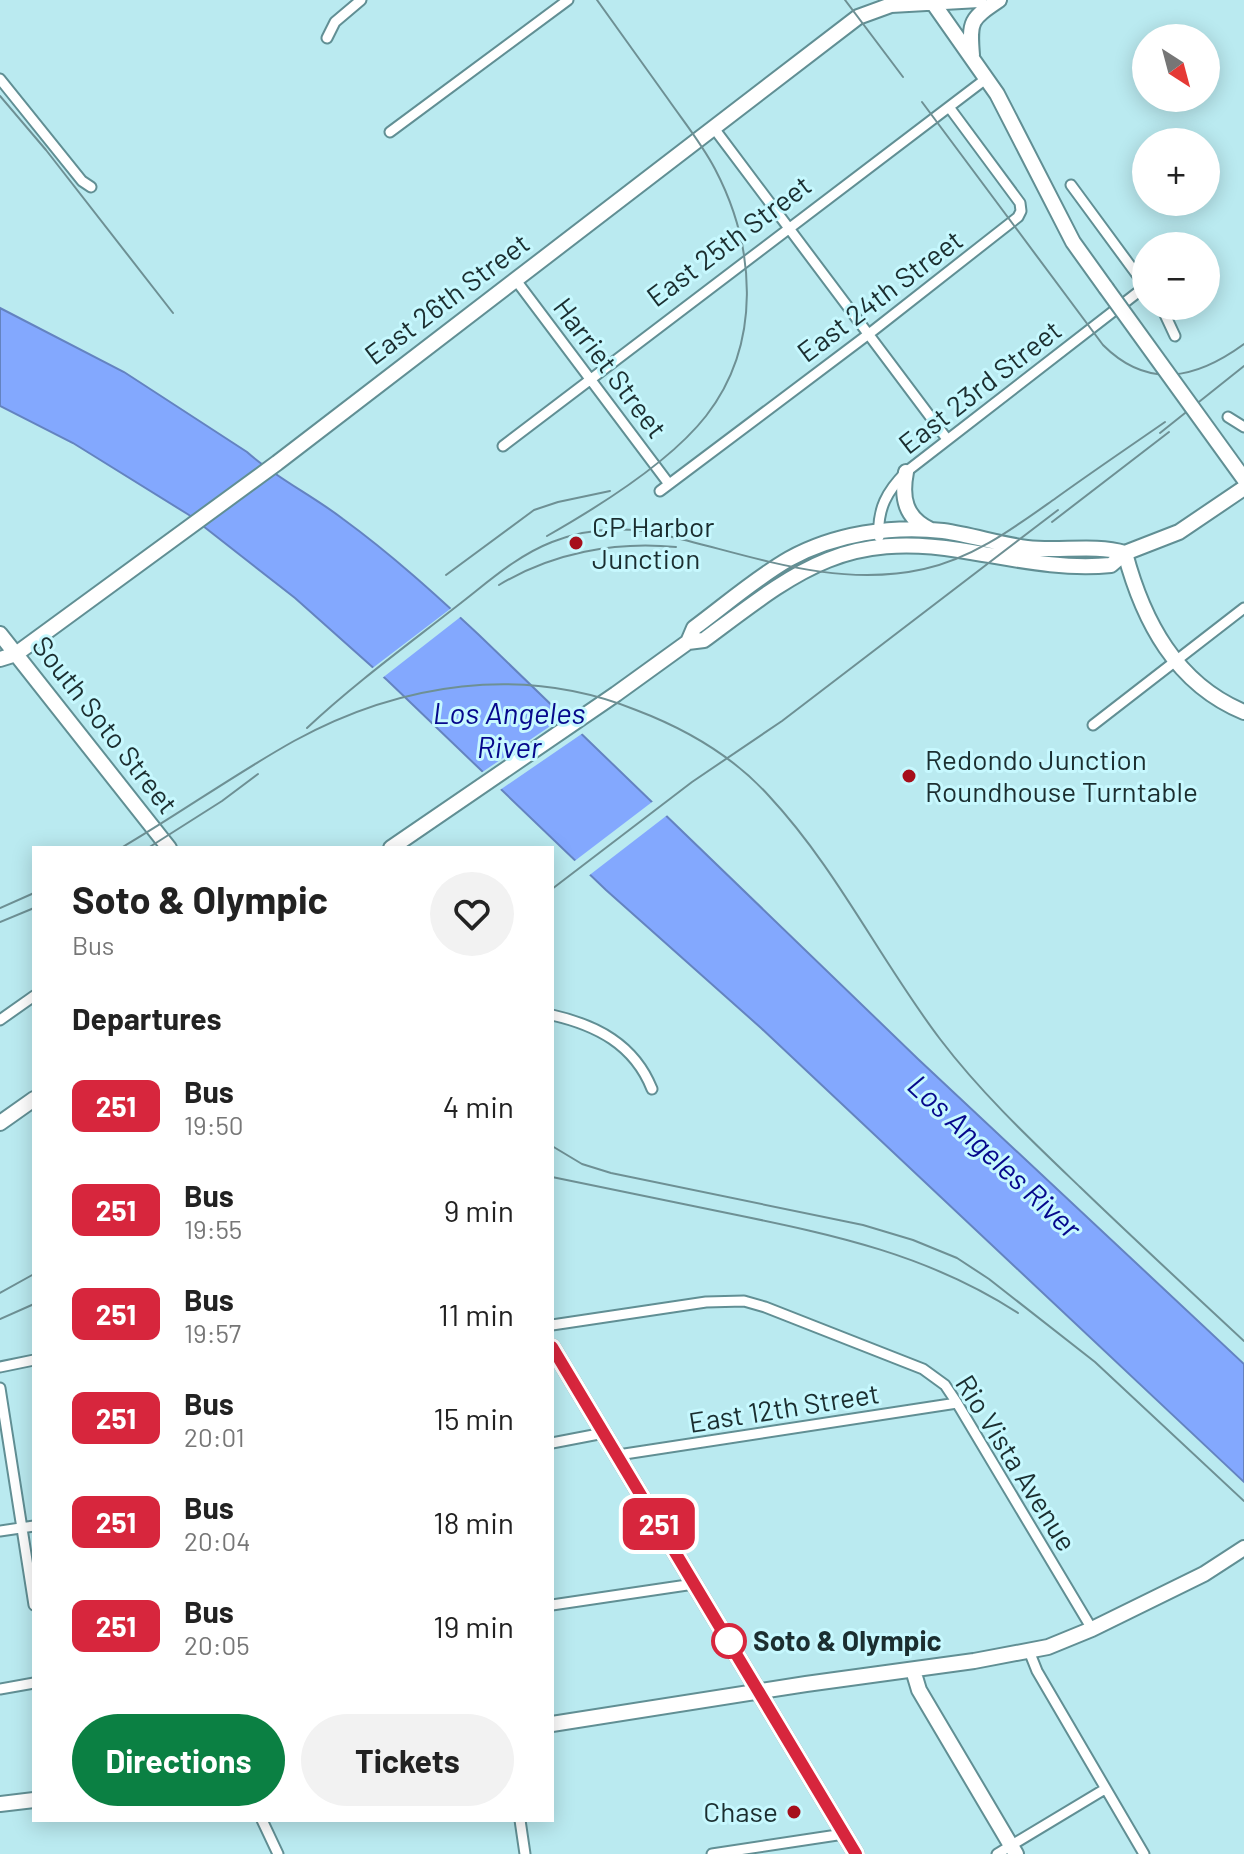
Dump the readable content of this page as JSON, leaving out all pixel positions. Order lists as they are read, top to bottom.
{
  "streets": {
    "main road": ["East 26th Street", "South Soto Street"],
    "street": [
      "East 25th Street",
      "East 24th Street",
      "Harriet Street",
      "East 23rd Street",
      "East 12th Street",
      "Rio Vista Avenue"
    ]
  },
  "crossings": [
    ["East 25th Street", "East 24th Street"],
    ["East 25th Street", "Harriet Street"],
    ["East 24th Street", "Harriet Street"],
    ["East 26th Street", "Harriet Street"],
    ["East 26th Street", "South Soto Street"],
    ["East 12th Street", "Rio Vista Avenue"]
  ],
  "water": ["Los Angeles River"],
  "places": [
    "CP Harbor Junction",
    "Redondo Junction Roundhouse Turntable",
    "Soto & Olympic",
    "Chase"
  ],
  "lines": ["bus line 251"],
  "north": "bottom right",
  "page": {
    "on_map": "251",
    "map_buttons": ["+", "−"],
    "heading": [
      ["Soto & Olympic", "Bus"],
      "Departures"
    ],
    "list": [
      {
        "mark": "251",
        "name": "Bus",
        "note": "19:50",
        "value": "4 min"
      },
      {
        "mark": "251",
        "name": "Bus",
        "note": "19:55",
        "value": "9 min"
      },
      {
        "mark": "251",
        "name": "Bus",
        "note": "19:57",
        "value": "11 min"
      },
      {
        "mark": "251",
        "name": "Bus",
        "note": "20:01",
        "value": "15 min"
      },
      {
        "mark": "251",
        "name": "Bus",
        "note": "20:04",
        "value": "18 min"
      },
      {
        "mark": "251",
        "name": "Bus",
        "note": "20:05",
        "value": "19 min"
      }
    ],
    "buttons": ["Directions", "Tickets"]
  }
}
